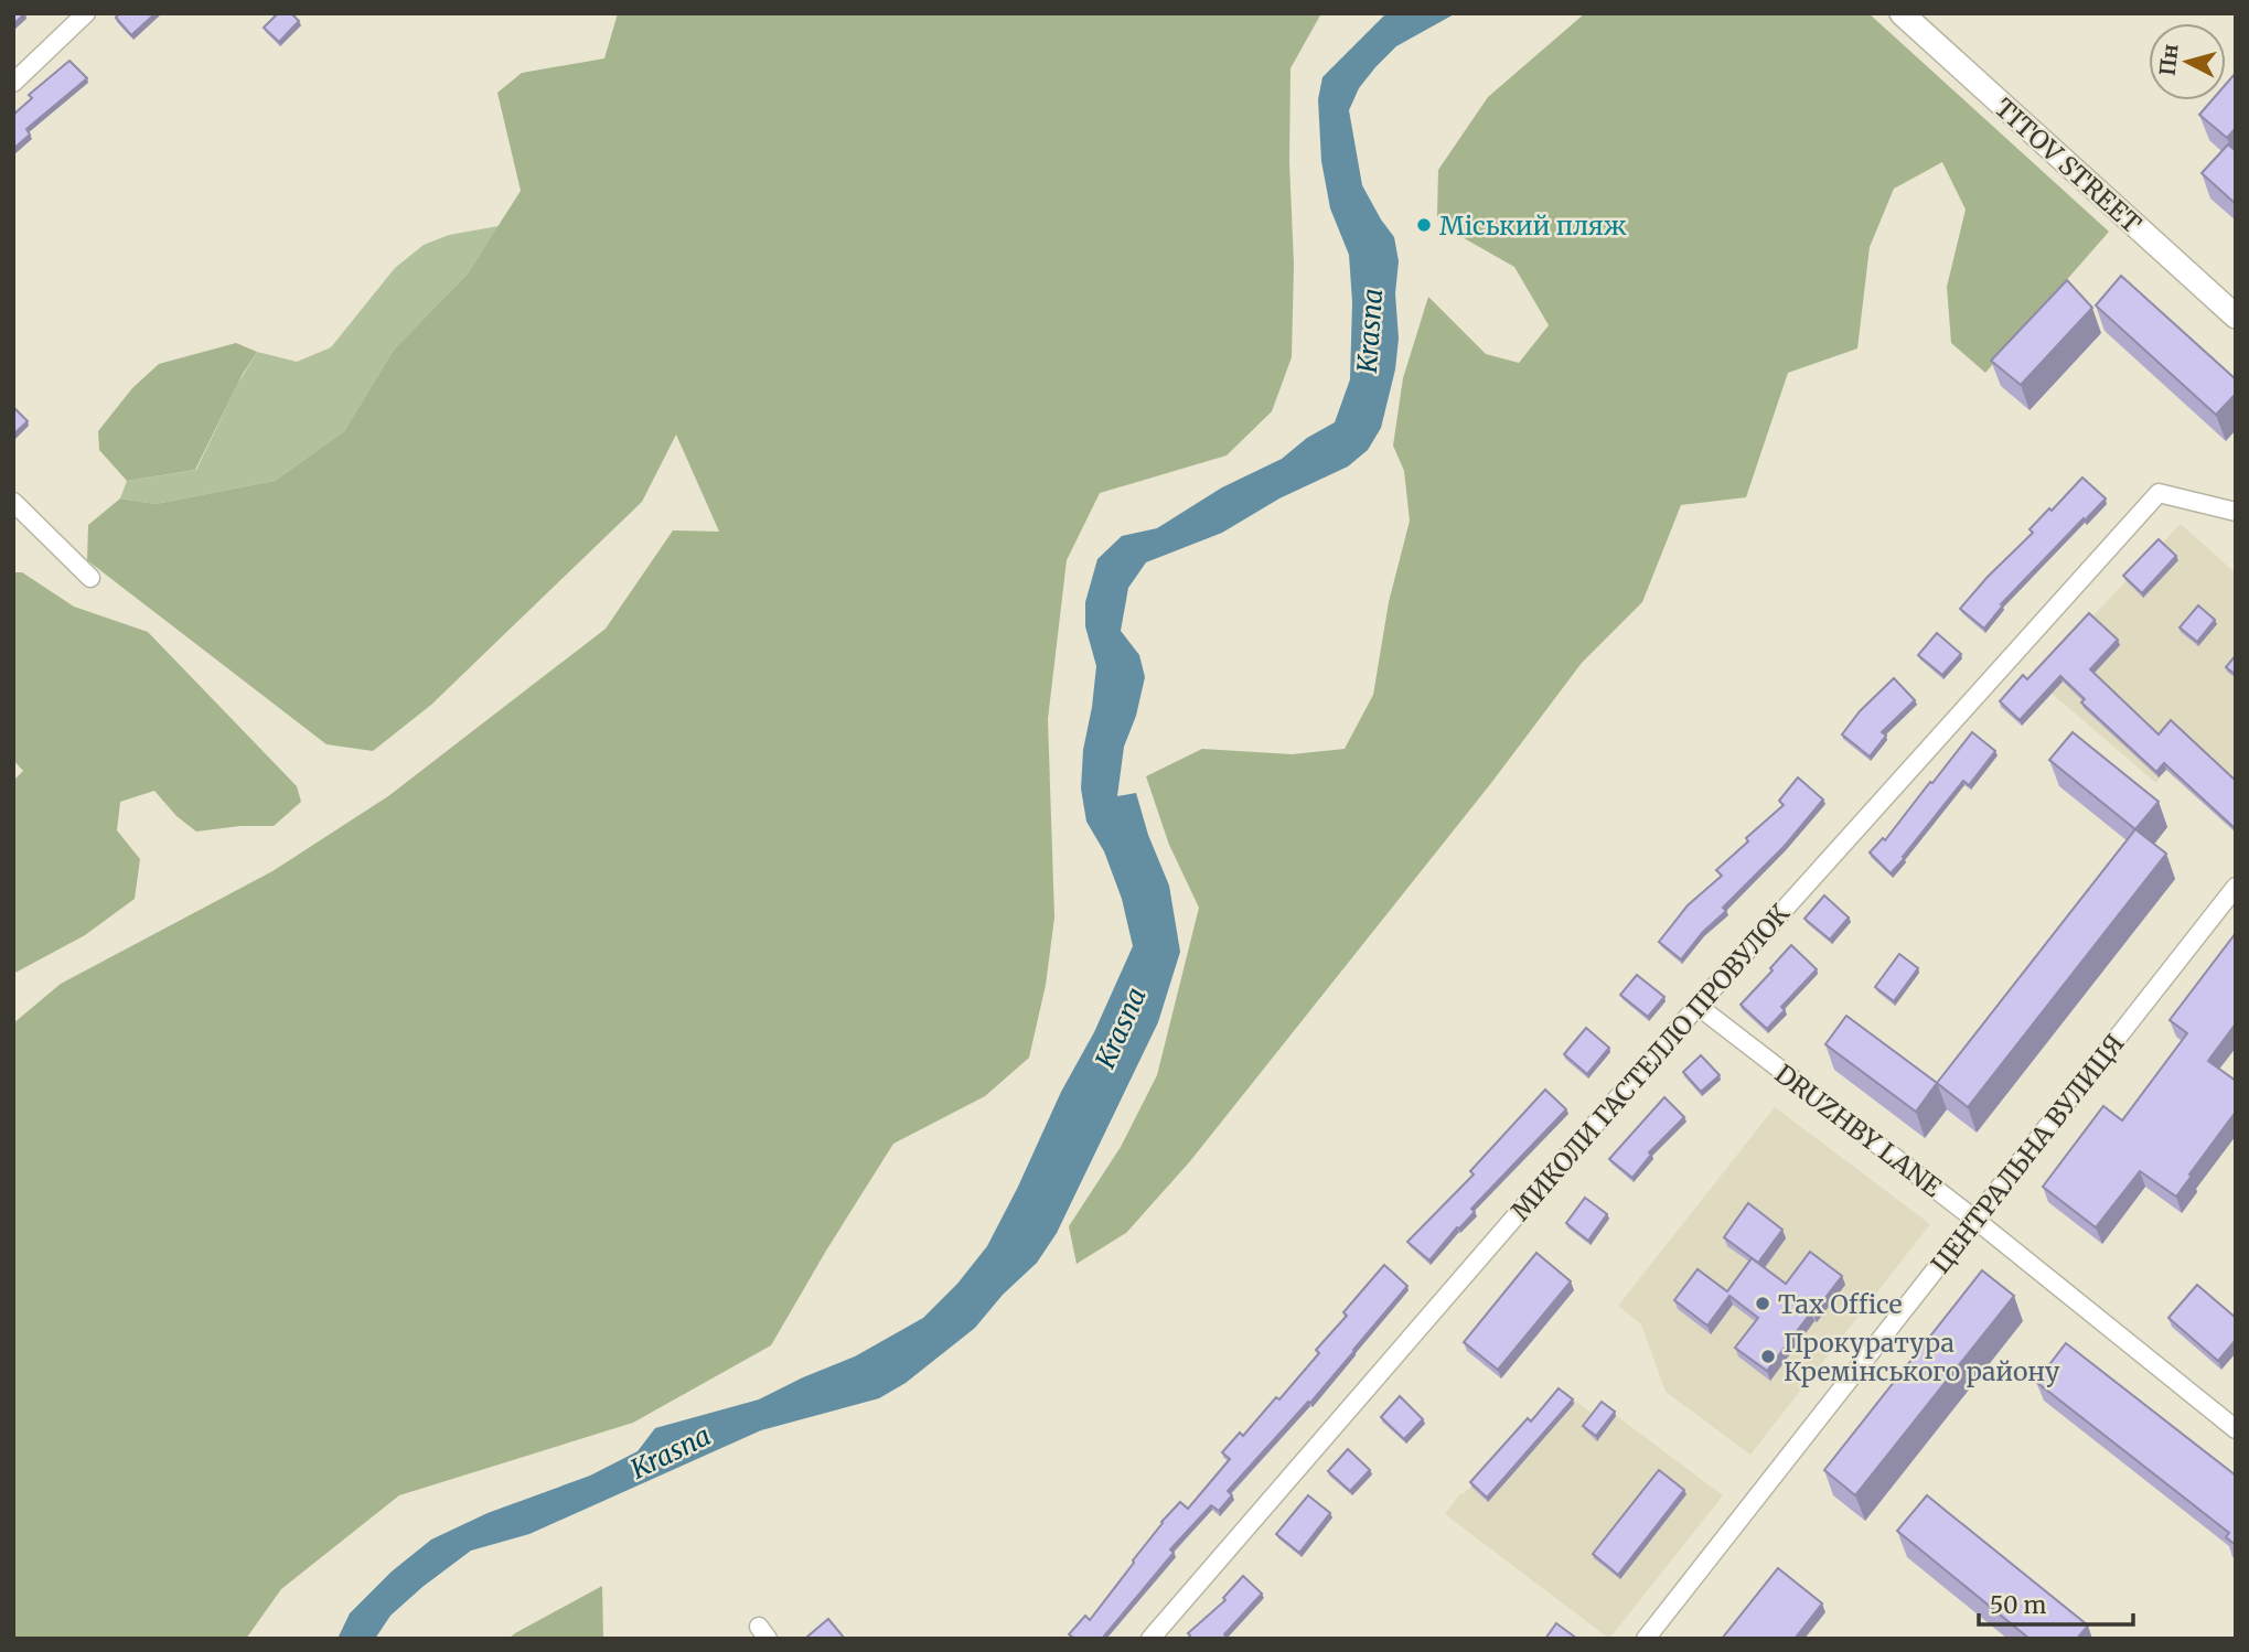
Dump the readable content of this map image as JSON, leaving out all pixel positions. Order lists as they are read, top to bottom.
{
  "streets": {
    "street": [
      "TITOV STREET",
      "МИКОЛИ ГАСТЕЛЛО ПРОВУЛОК",
      "DRUZHBY LANE",
      "ЦЕНТРАЛЬНА ВУЛИЦЯ"
    ]
  },
  "crossings": [
    ["МИКОЛИ ГАСТЕЛЛО ПРОВУЛОК", "DRUZHBY LANE"],
    ["DRUZHBY LANE", "ЦЕНТРАЛЬНА ВУЛИЦЯ"]
  ],
  "water": ["Krasna"],
  "places": ["Міський пляж", "Tax Office", "Прокуратура Кремінського району"],
  "scale_bar": "50 m",
  "north": "left"
}
